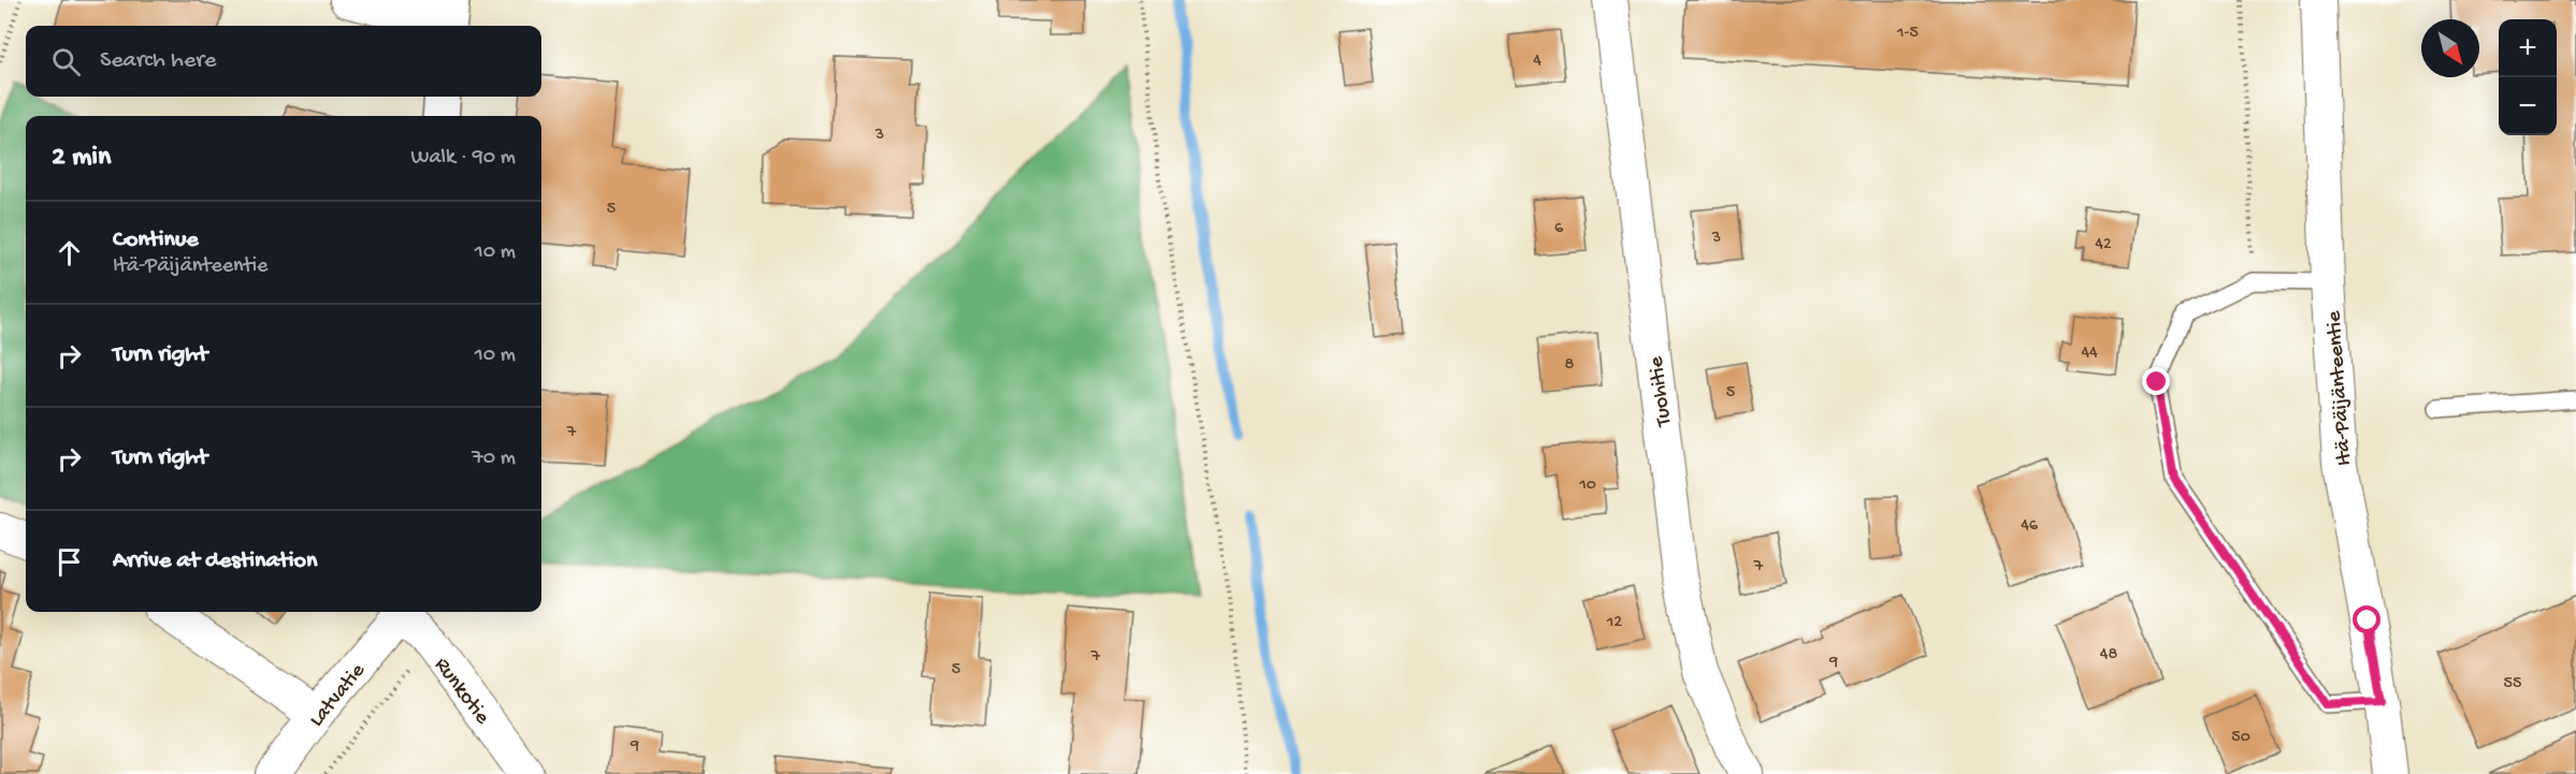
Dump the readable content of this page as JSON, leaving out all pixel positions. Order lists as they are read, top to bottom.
{
  "streets": {
    "street": [
      "Itä-Päijänteentie",
      "Tuohitie",
      "Runkotie",
      "Latvatie"
    ]
  },
  "house_numbers": [
    "1-5",
    "4",
    "3",
    "5",
    "6",
    "3",
    "42",
    "44",
    "8",
    "5",
    "7",
    "10",
    "46",
    "7",
    "12",
    "48",
    "7",
    "9",
    "5",
    "55",
    "50",
    "9"
  ],
  "north": "bottom right",
  "page": {
    "map_buttons": ["+", "−"],
    "search": "Search here",
    "heading": ["2 min", "Walk · 90 m"],
    "list": [
      ["Continue", "Itä-Päijänteentie", "10 m"],
      ["Turn right", "10 m"],
      ["Turn right", "70 m"],
      "Arrive at destination"
    ]
  }
}
